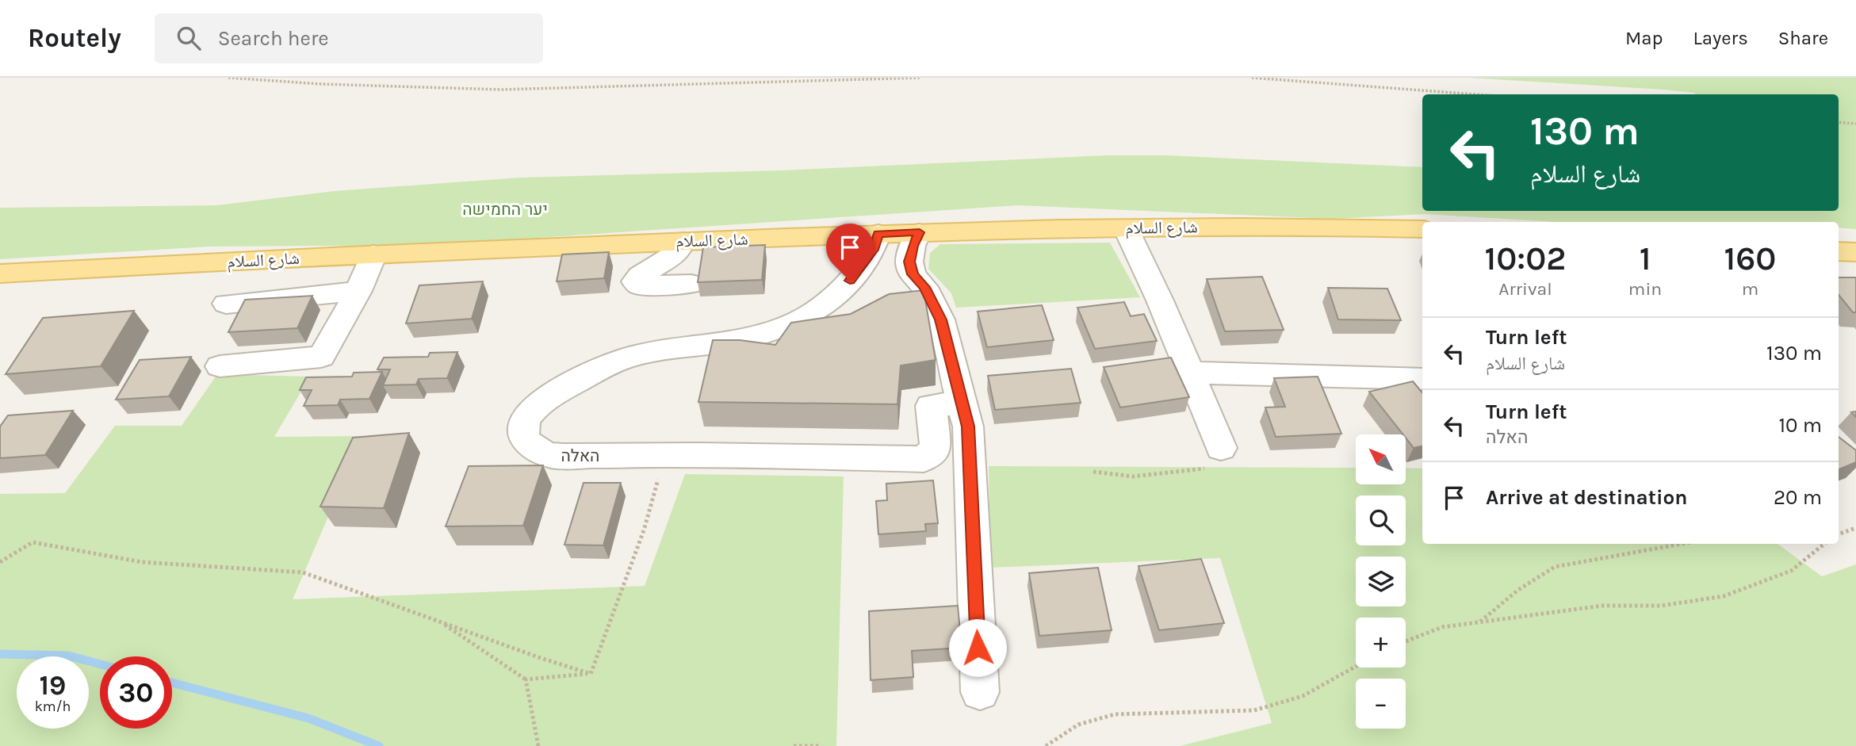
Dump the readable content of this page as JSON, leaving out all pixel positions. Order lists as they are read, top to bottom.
{
  "streets": {
    "main road": ["شارع السلام"],
    "street": ["האלה"]
  },
  "crossings": [
    ["شارع السلام", "האלה"]
  ],
  "parks": ["יער החמישה"],
  "north": "top left",
  "page": {
    "header": "Routely",
    "search": "Search here",
    "nav": ["Map", "Layers", "Share"],
    "turn": ["130 m", "شارع السلام"],
    "eta": [
      "10:02",
      "Arrival",
      "1",
      "min",
      "160",
      "m"
    ],
    "list": [
      {
        "name": "Turn left",
        "note": "شارع السلام",
        "value": "130 m"
      },
      {
        "name": "Turn left",
        "note": "האלה",
        "value": "10 m"
      },
      {
        "name": "Arrive at destination",
        "value": "20 m"
      }
    ],
    "map_buttons": ["+", "−"],
    "speed": "19 km/h",
    "limit": "30"
  }
}
